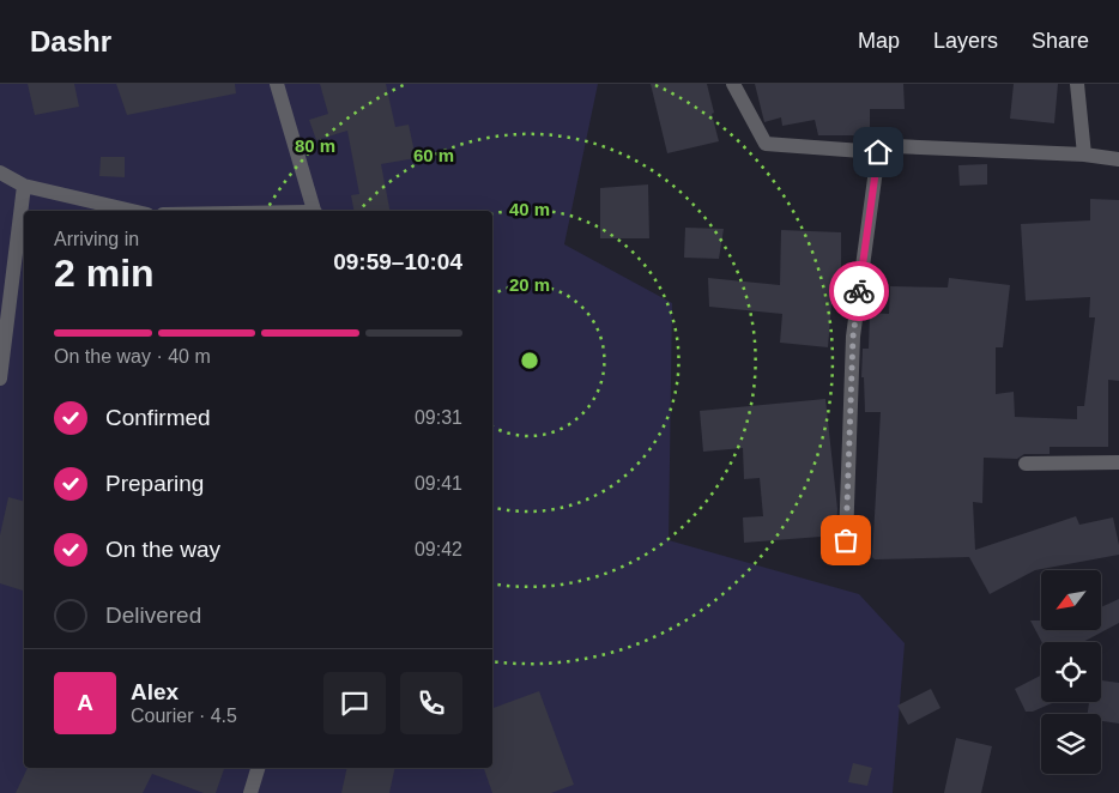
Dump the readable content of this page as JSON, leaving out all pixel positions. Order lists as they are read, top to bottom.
{
  "north": "bottom left",
  "page": {
    "header": "Dashr",
    "nav": ["Map", "Layers", "Share"],
    "heading": ["2 min", "Arriving in", "09:59–10:04"],
    "panel": ["Alex", "Courier · 4.5"],
    "bar": "On the way · 40 m",
    "list": [
      ["Confirmed", "09:31"],
      ["Preparing", "09:41"],
      ["On the way", "09:42"],
      "Delivered"
    ],
    "round": "A"
  },
  "rings": [
    "80 m",
    "60 m",
    "40 m",
    "20 m"
  ]
}
